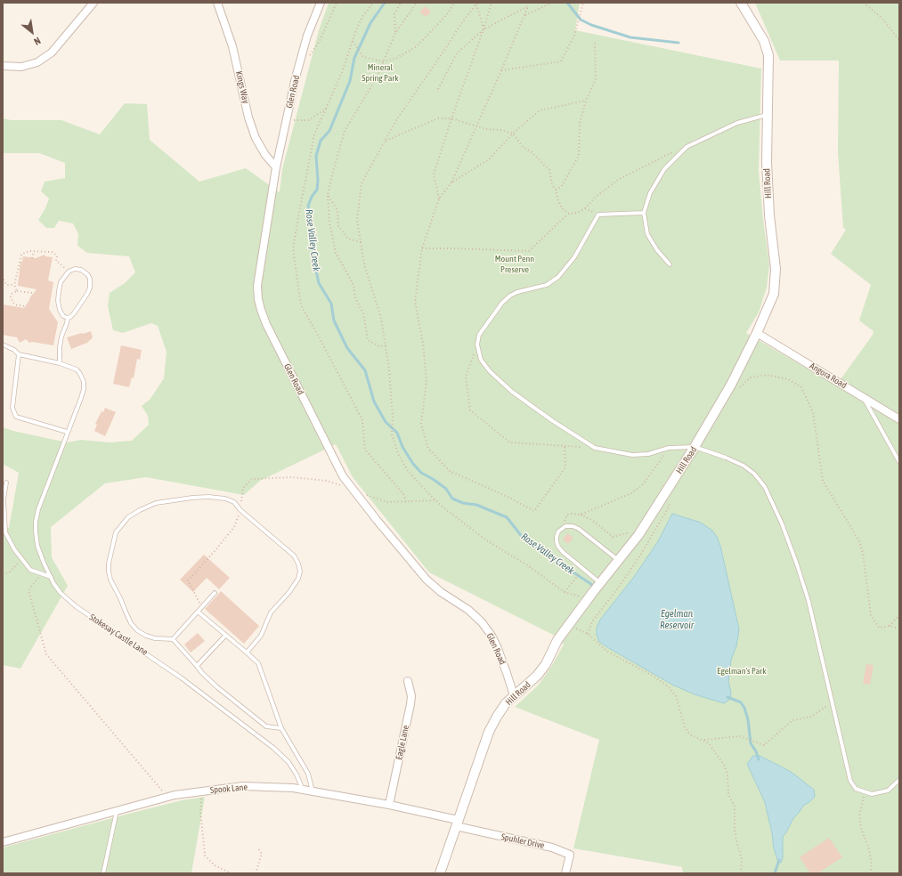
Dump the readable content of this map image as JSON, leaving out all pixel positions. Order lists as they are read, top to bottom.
{
  "streets": {
    "street": [
      "Kings Way",
      "Glen Road",
      "Hill Road",
      "Angora Road",
      "Eagle Lane",
      "Spook Lane",
      "Spuhler Drive"
    ],
    "lane": ["Stokesay Castle Lane"]
  },
  "crossings": [
    ["Kings Way", "Glen Road"],
    ["Glen Road", "Hill Road"],
    ["Hill Road", "Angora Road"],
    ["Hill Road", "Spook Lane"],
    ["Hill Road", "Spuhler Drive"],
    ["Stokesay Castle Lane", "Spook Lane"],
    ["Eagle Lane", "Spook Lane"],
    ["Spook Lane", "Spuhler Drive"]
  ],
  "water": ["Rose Valley Creek", "Egelman Reservoir"],
  "parks": ["Mineral Spring Park", "Mount Penn Preserve", "Egelman's Park"],
  "north": "bottom right"
}
